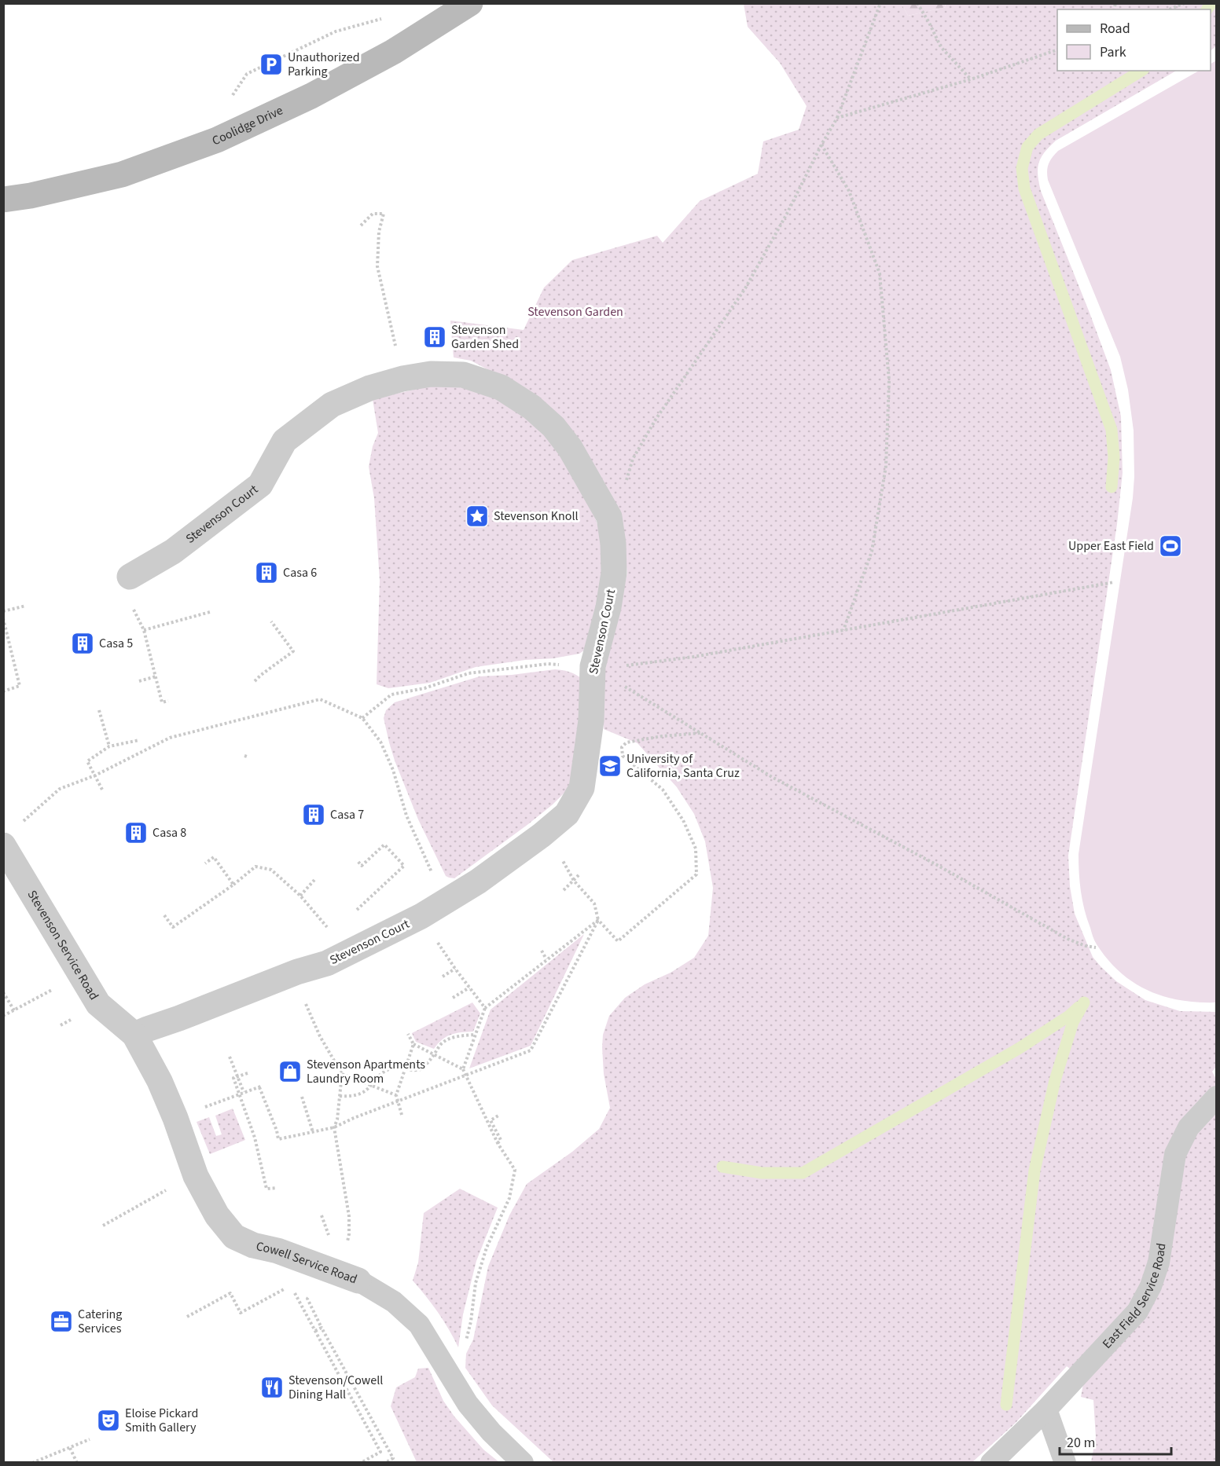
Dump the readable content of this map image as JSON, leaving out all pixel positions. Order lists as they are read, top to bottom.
{
  "streets": {
    "street": [
      "Coolidge Drive",
      "Stevenson Court",
      "Stevenson Service Road",
      "Cowell Service Road"
    ],
    "lane": ["East Field Service Road"]
  },
  "crossings": [
    ["Stevenson Court", "Stevenson Service Road"],
    ["Stevenson Court", "Cowell Service Road"],
    ["Stevenson Service Road", "Cowell Service Road"]
  ],
  "parks": ["Stevenson Garden"],
  "places": {
    "parking": ["Unauthorized Parking"],
    "building": [
      "Stevenson Garden Shed",
      "Casa 6",
      "Casa 5",
      "Casa 7",
      "Casa 8"
    ],
    "place": ["Stevenson Knoll"],
    "sports": ["Upper East Field"],
    "school or university": ["University of California, Santa Cruz"],
    "shop": ["Stevenson Apartments Laundry Room"],
    "office": ["Catering Services"],
    "restaurant": ["Stevenson/Cowell Dining Hall"],
    "theatre": ["Eloise Pickard Smith Gallery"]
  },
  "legend": ["Road", "Park"],
  "scale_bar": "20 m"
}
